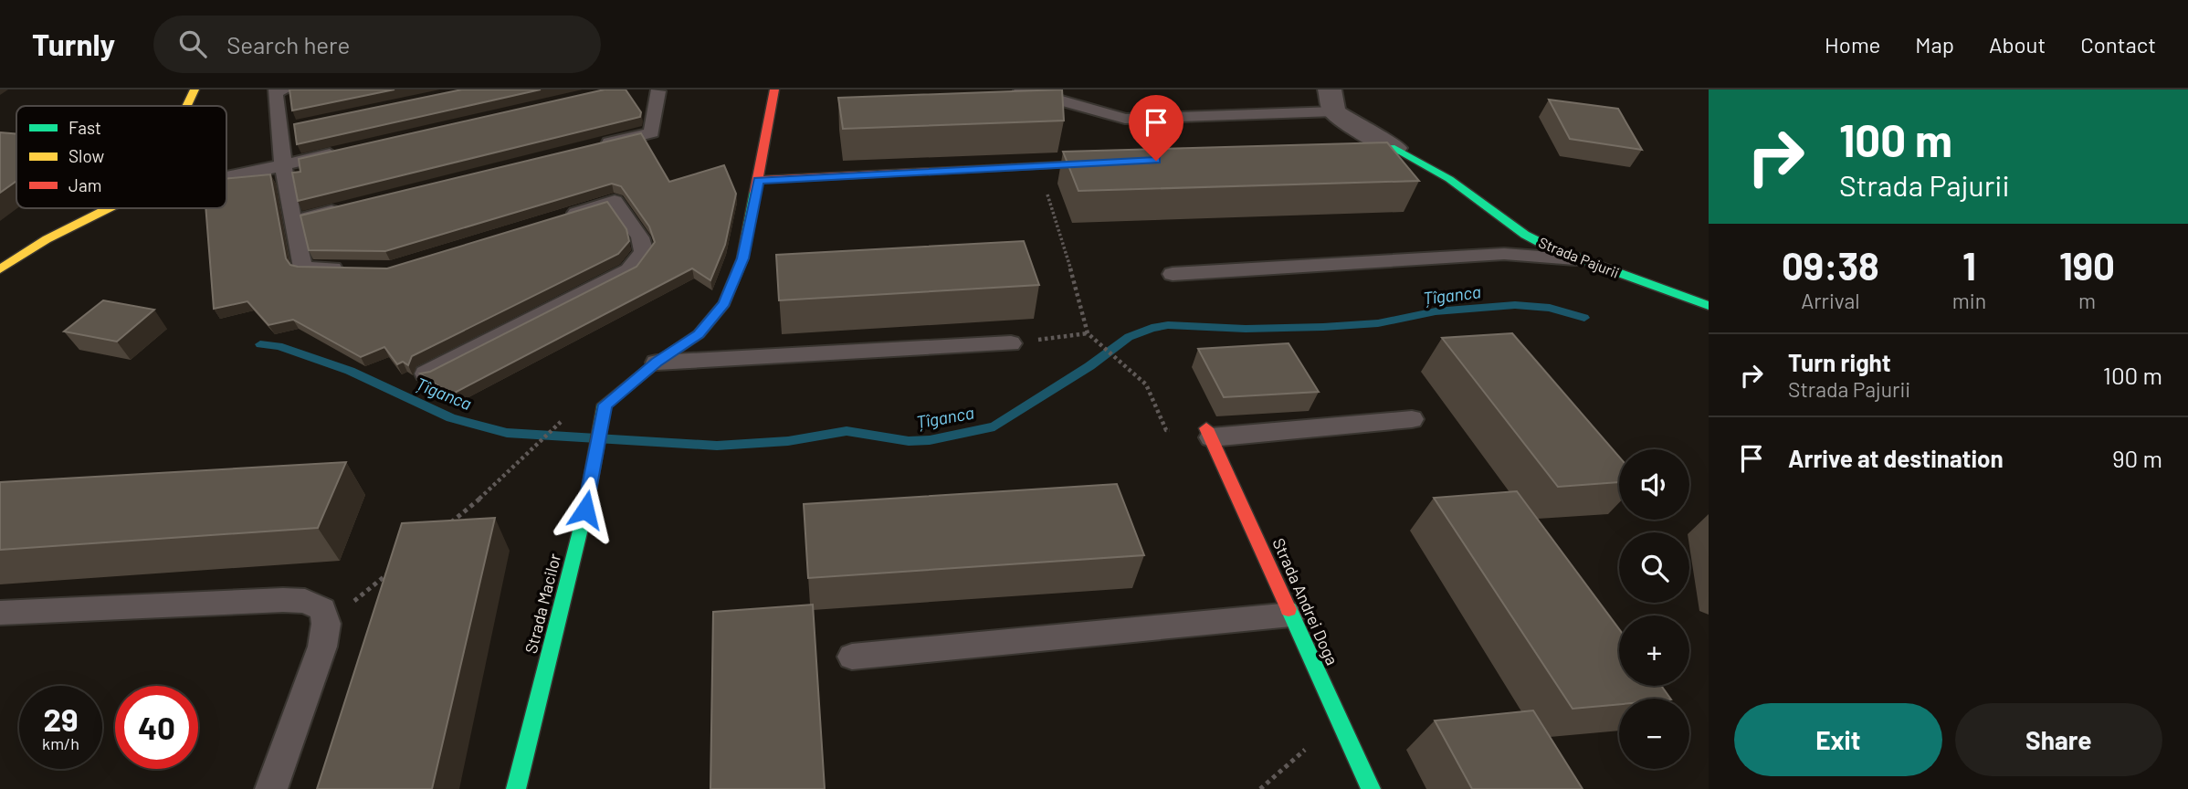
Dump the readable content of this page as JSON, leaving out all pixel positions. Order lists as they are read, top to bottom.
{
  "streets": {
    "street": ["Strada Pajurii", "Strada Andrei Doga", "Strada Macilor"]
  },
  "water": ["Țîganca"],
  "legend": ["Fast", "Slow", "Jam"],
  "page": {
    "header": "Turnly",
    "search": "Search here",
    "nav": [
      "Home",
      "Map",
      "About",
      "Contact"
    ],
    "turn": ["100 m", "Strada Pajurii"],
    "eta": [
      "09:38",
      "Arrival",
      "1",
      "min",
      "190",
      "m"
    ],
    "list": [
      {
        "name": "Turn right",
        "note": "Strada Pajurii",
        "value": "100 m"
      },
      {
        "name": "Arrive at destination",
        "value": "90 m"
      }
    ],
    "map_buttons": ["+", "−"],
    "speed": "29 km/h",
    "limit": "40",
    "buttons": ["Exit", "Share"]
  }
}
